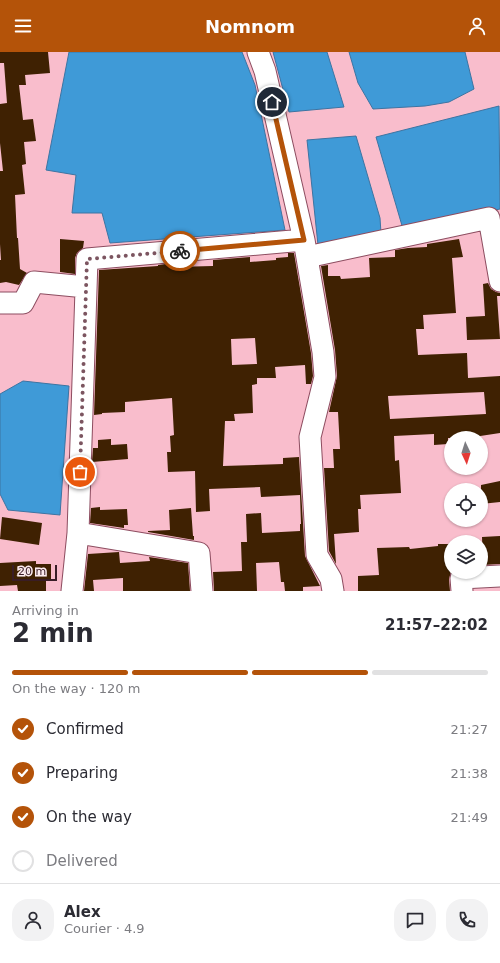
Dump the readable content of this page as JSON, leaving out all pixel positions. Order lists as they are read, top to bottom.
{
  "scale_bar": "20 m",
  "north": "bottom",
  "page": {
    "header": "Nomnom",
    "scale": "20 m",
    "heading": ["2 min", "Arriving in", "21:57–22:02"],
    "panel": ["Alex", "Courier · 4.9"],
    "bar": "On the way · 120 m",
    "list": [
      ["Confirmed", "21:27"],
      ["Preparing", "21:38"],
      ["On the way", "21:49"],
      "Delivered"
    ]
  }
}
